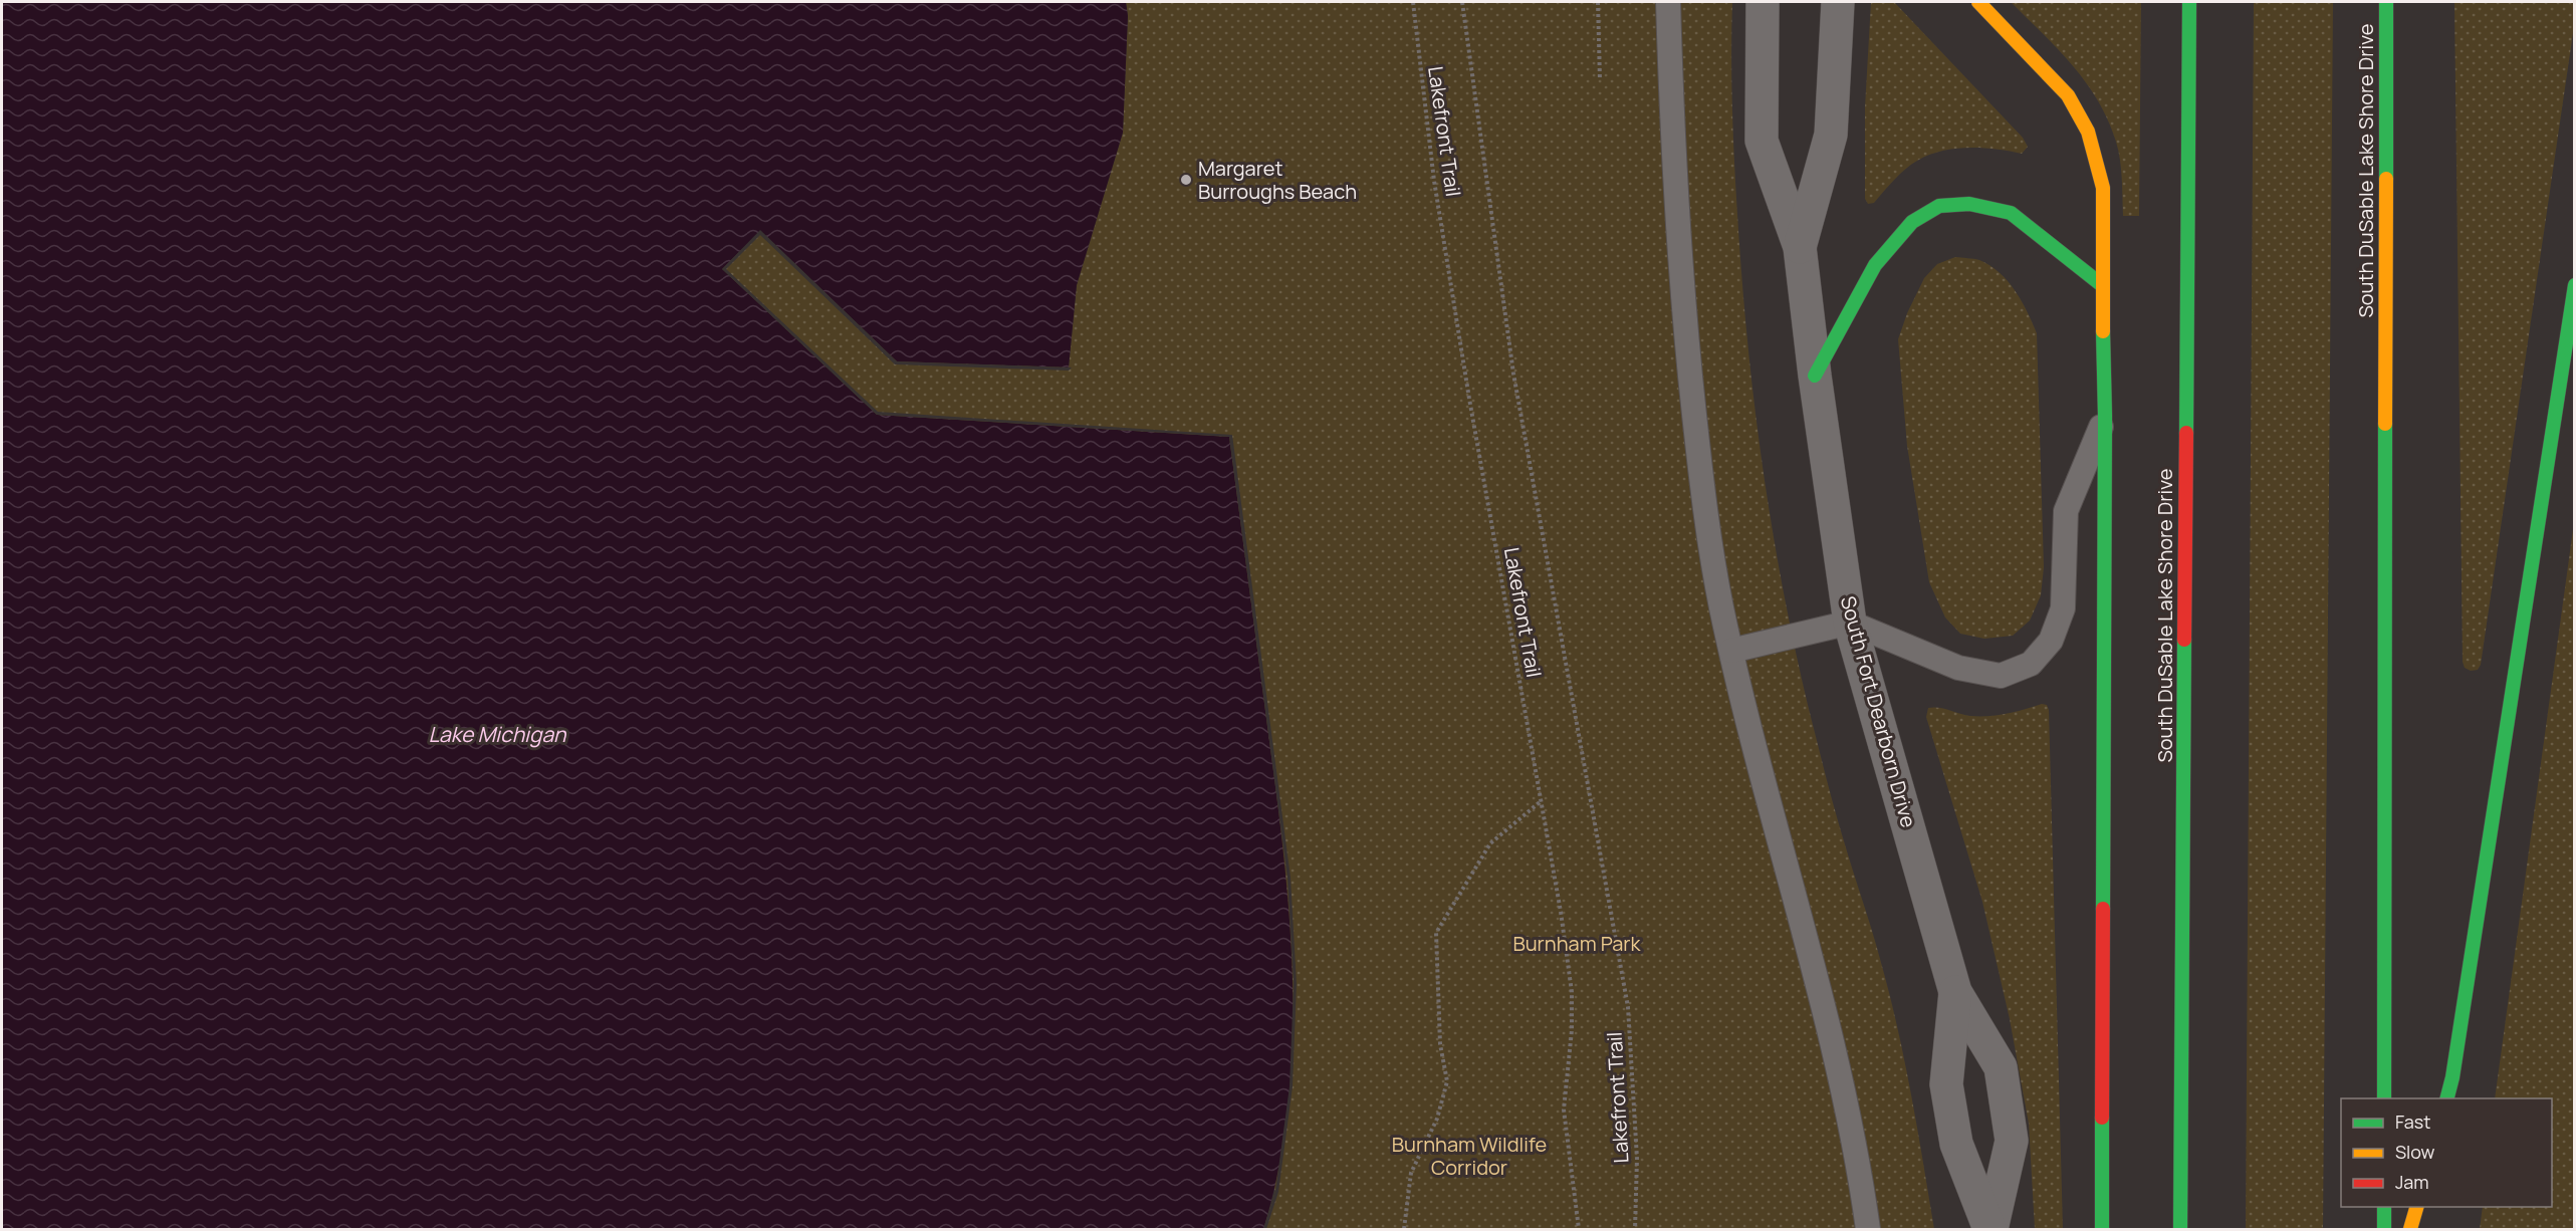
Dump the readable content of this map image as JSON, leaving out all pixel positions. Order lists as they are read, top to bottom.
{
  "streets": {
    "highway": ["South DuSable Lake Shore Drive"],
    "street": ["South Fort Dearborn Drive"],
    "path": ["Lakefront Trail"]
  },
  "water": ["Lake Michigan"],
  "parks": ["Burnham Park", "Burnham Wildlife Corridor"],
  "places": ["Margaret Burroughs Beach"],
  "legend": ["Fast", "Slow", "Jam"]
}
